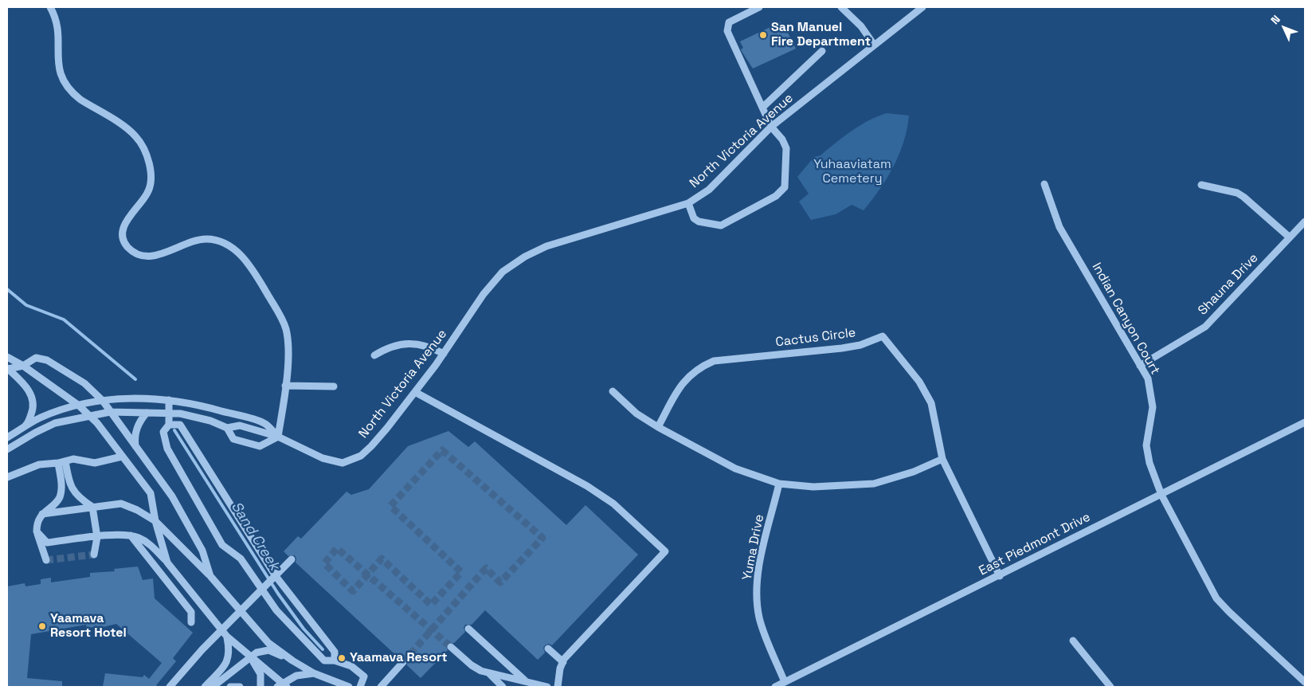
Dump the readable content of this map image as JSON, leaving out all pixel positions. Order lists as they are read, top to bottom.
{
  "streets": {
    "street": [
      "North Victoria Avenue",
      "Shauna Drive",
      "Indian Canyon Court",
      "Cactus Circle",
      "East Piedmont Drive",
      "Yuma Drive"
    ]
  },
  "crossings": [
    ["Shauna Drive", "Indian Canyon Court"],
    ["Indian Canyon Court", "East Piedmont Drive"],
    ["Cactus Circle", "East Piedmont Drive"],
    ["East Piedmont Drive", "Yuma Drive"]
  ],
  "water": ["Sand Creek"],
  "parks": ["Yuhaaviatam Cemetery"],
  "places": ["San Manuel Fire Department", "Yaamava Resort Hotel", "Yaamava Resort"],
  "north": "top left"
}
